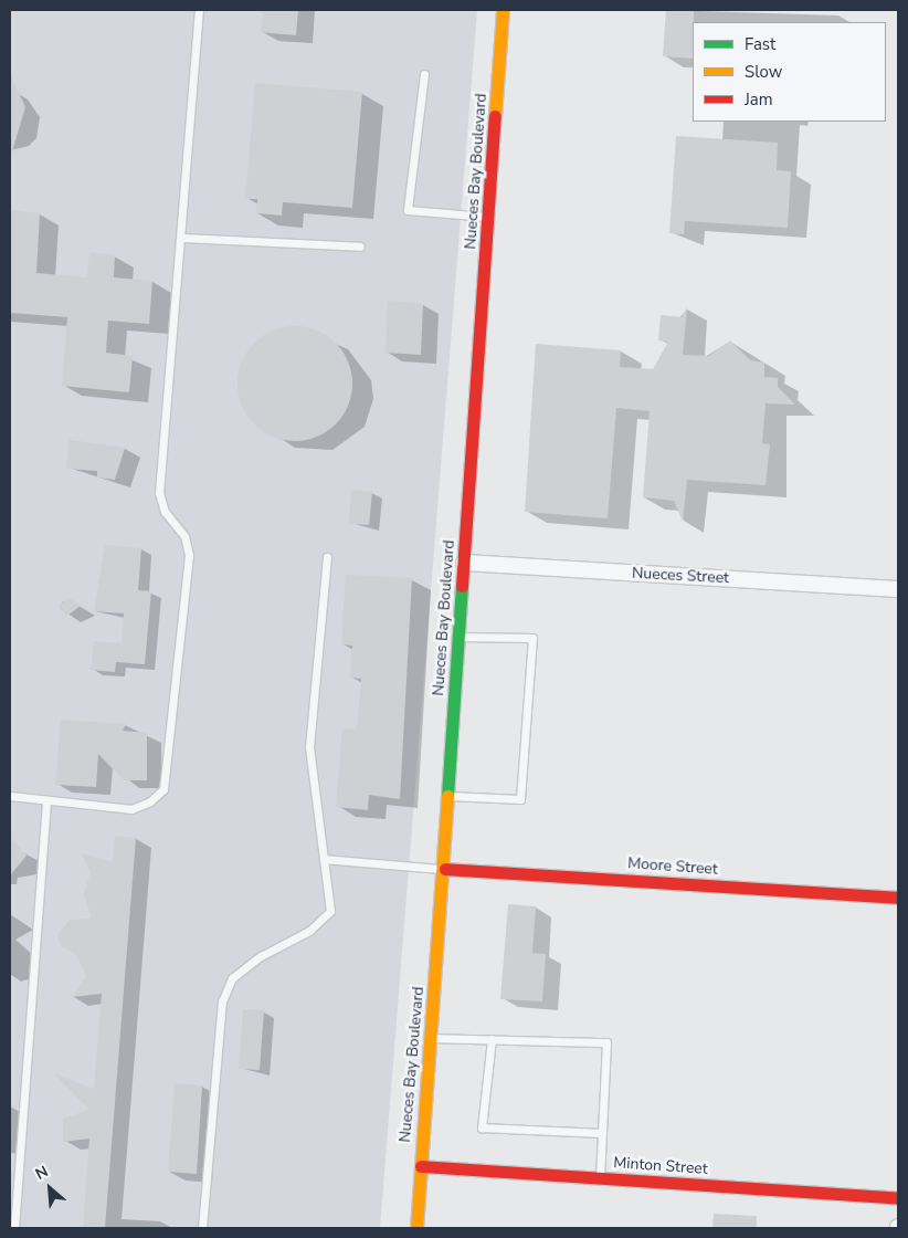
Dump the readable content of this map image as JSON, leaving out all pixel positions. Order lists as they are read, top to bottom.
{
  "streets": {
    "street": [
      "Nueces Bay Boulevard",
      "Nueces Street",
      "Moore Street",
      "Minton Street"
    ]
  },
  "crossings": [
    ["Nueces Bay Boulevard", "Nueces Street"],
    ["Nueces Bay Boulevard", "Moore Street"],
    ["Nueces Bay Boulevard", "Minton Street"]
  ],
  "legend": ["Fast", "Slow", "Jam"],
  "north": "top left"
}
